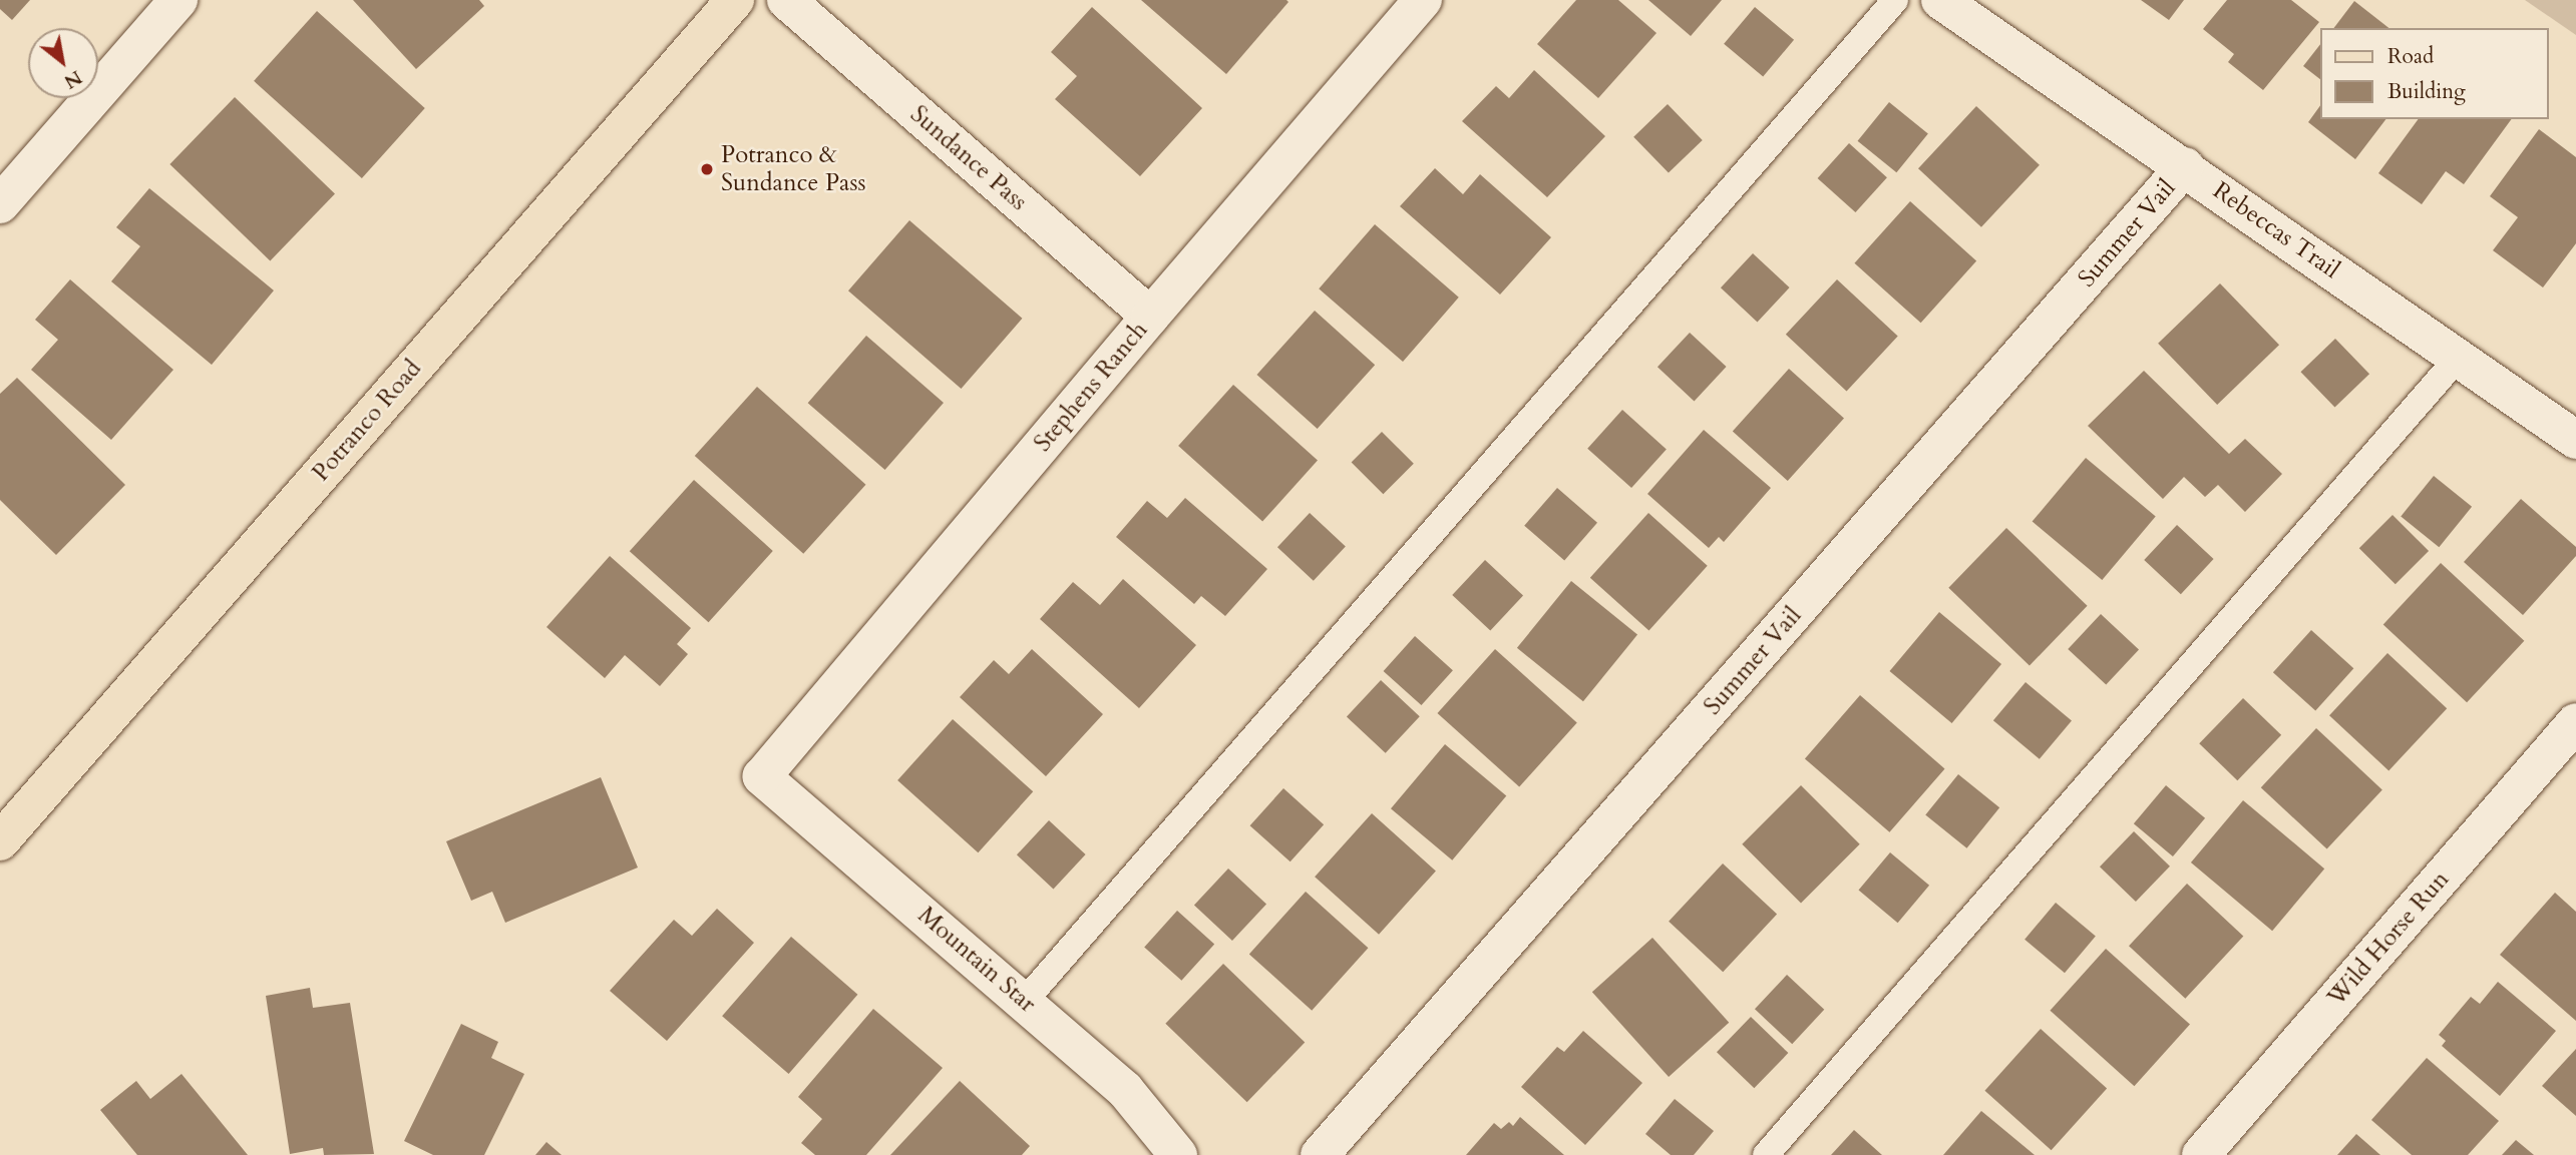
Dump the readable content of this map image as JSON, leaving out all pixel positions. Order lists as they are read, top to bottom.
{
  "streets": {
    "main road": ["Potranco Road"],
    "street": [
      "Sundance Pass",
      "Rebeccas Trail",
      "Summer Vail",
      "Stephens Ranch",
      "Wild Horse Run",
      "Mountain Star"
    ]
  },
  "crossings": [
    ["Sundance Pass", "Stephens Ranch"],
    ["Rebeccas Trail", "Summer Vail"],
    ["Stephens Ranch", "Mountain Star"]
  ],
  "places": ["Potranco & Sundance Pass"],
  "legend": ["Road", "Building"],
  "north": "bottom right"
}
